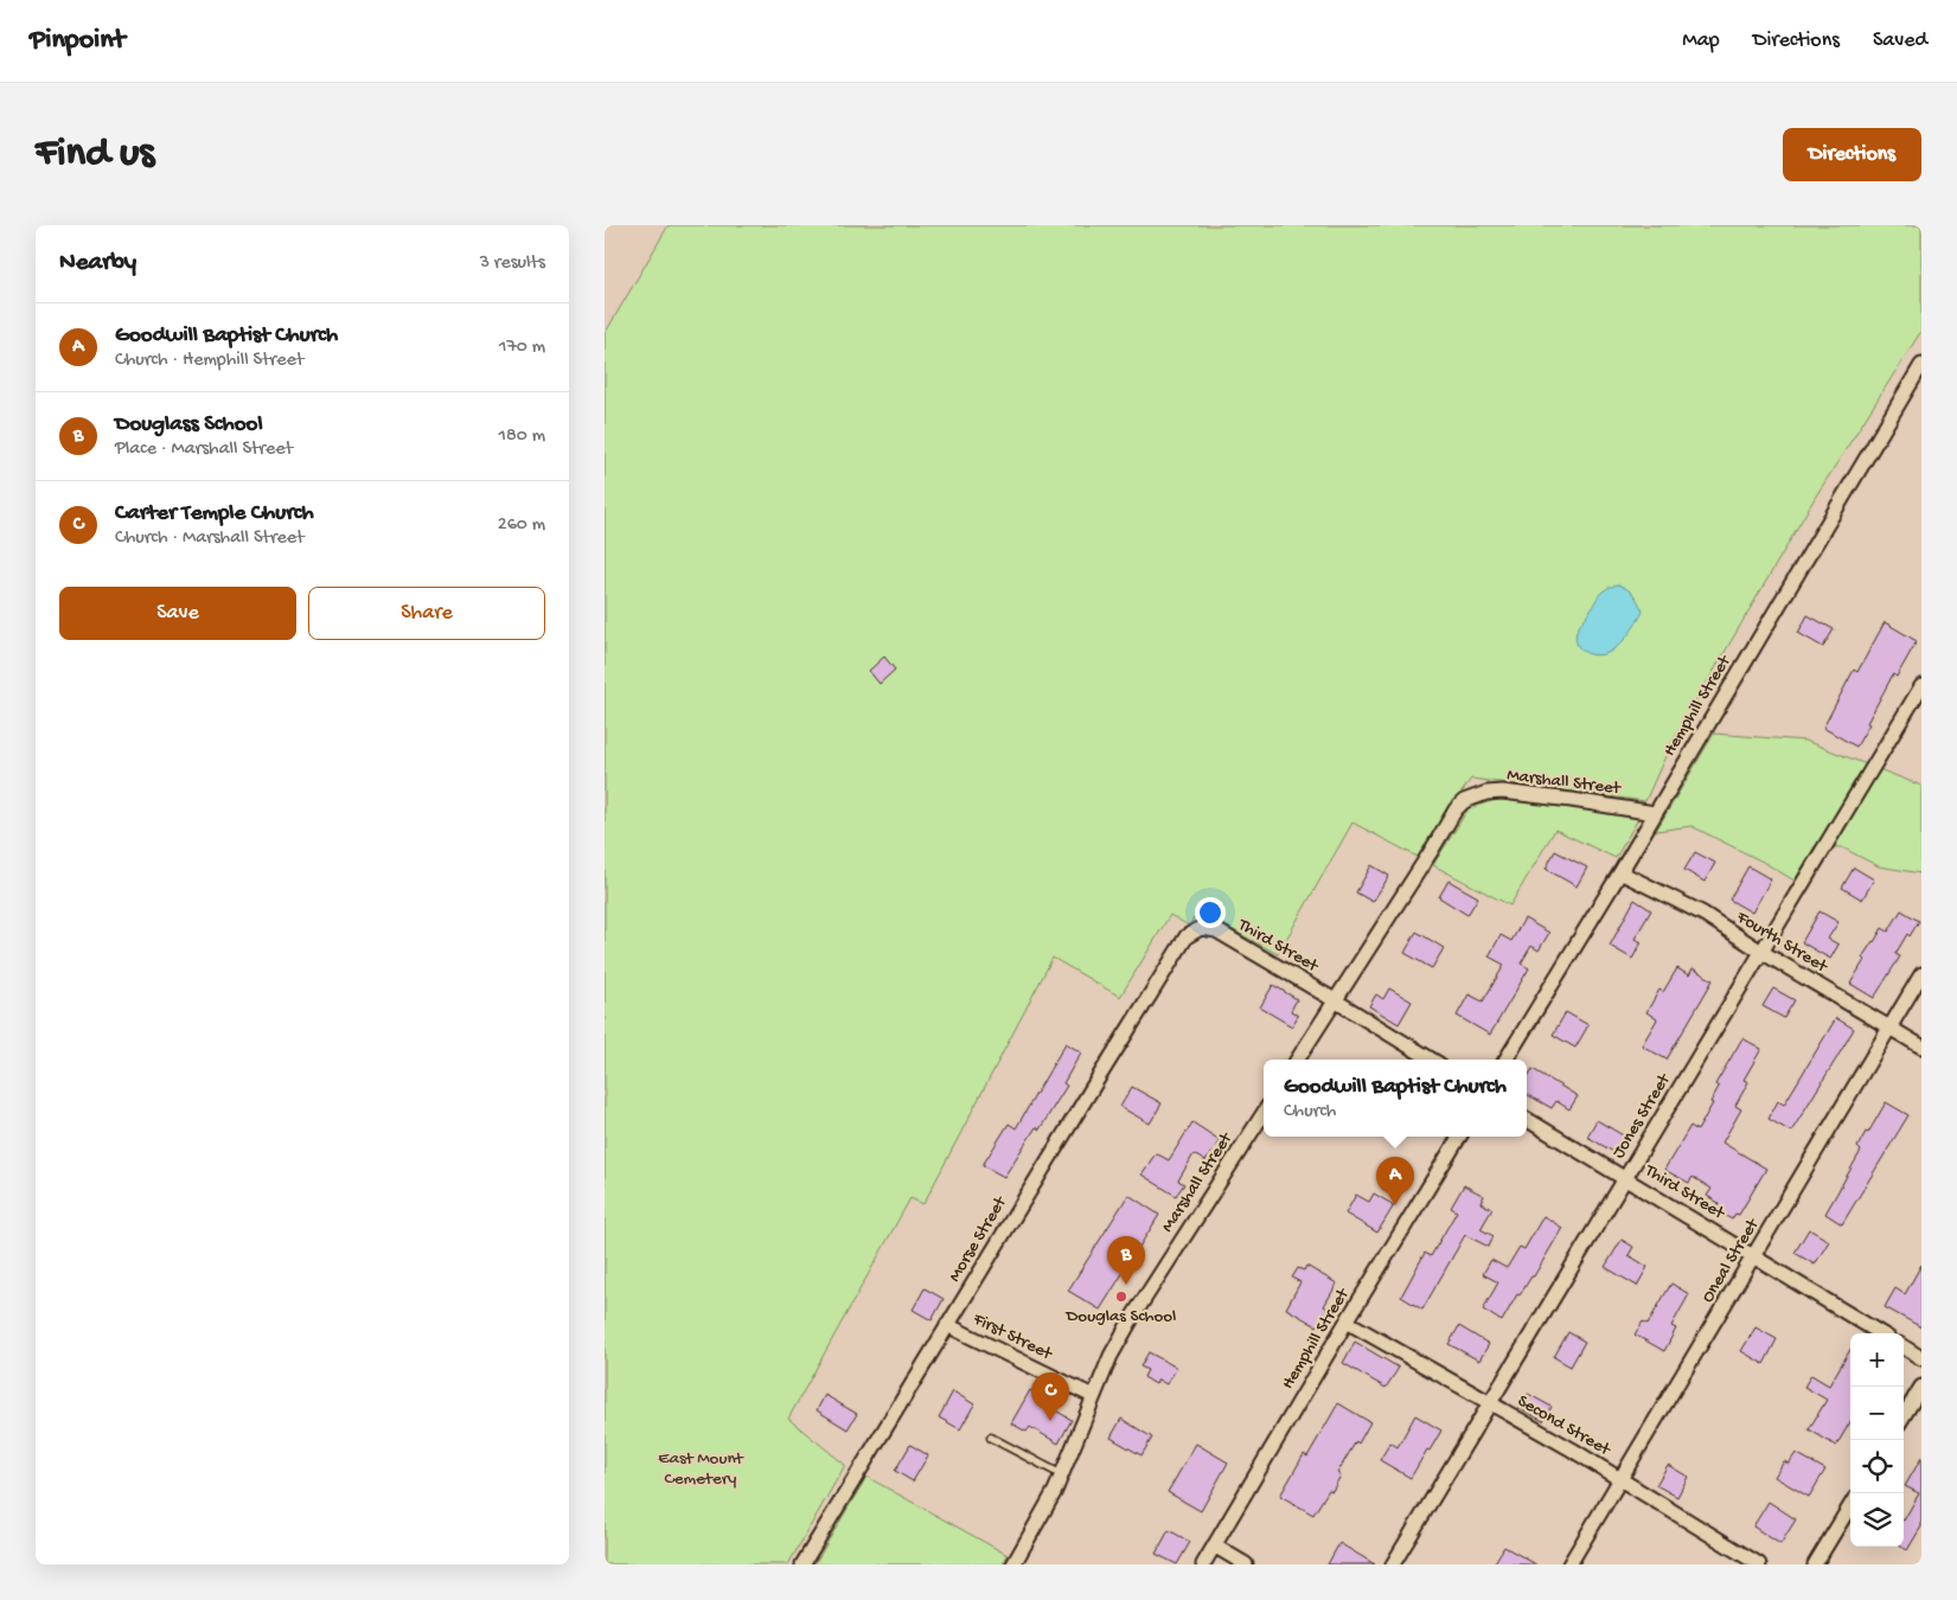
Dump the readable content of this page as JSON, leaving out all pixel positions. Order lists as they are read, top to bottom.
{
  "streets": {
    "street": [
      "Hemphill Street",
      "Marshall Street",
      "Fourth Street",
      "Third Street",
      "Jones Street",
      "Morse Street",
      "Oneal Street",
      "First Street",
      "Second Street"
    ]
  },
  "crossings": [
    ["Hemphill Street", "Marshall Street"],
    ["Hemphill Street", "Fourth Street"],
    ["Hemphill Street", "Second Street"],
    ["Marshall Street", "Third Street"],
    ["Marshall Street", "First Street"],
    ["Fourth Street", "Jones Street"],
    ["Fourth Street", "Oneal Street"],
    ["Third Street", "Jones Street"],
    ["Third Street", "Morse Street"],
    ["Third Street", "Oneal Street"],
    ["Jones Street", "Second Street"],
    ["Morse Street", "First Street"],
    ["Oneal Street", "Second Street"]
  ],
  "parks": ["East Mount Cemetery"],
  "places": ["Douglas School"],
  "page": {
    "header": "Pinpoint",
    "nav": ["Map", "Directions", "Saved"],
    "buttons": [
      "Directions",
      ["Save", "Share"]
    ],
    "title": "Find us",
    "heading": ["Nearby", "3 results"],
    "list": [
      {
        "mark": "A",
        "name": "Goodwill Baptist Church",
        "note": "Church · Hemphill Street",
        "value": "170 m"
      },
      {
        "mark": "B",
        "name": "Douglass School",
        "note": "Place · Marshall Street",
        "value": "180 m"
      },
      {
        "mark": "C",
        "name": "Carter Temple Church",
        "note": "Church · Marshall Street",
        "value": "260 m"
      }
    ],
    "popup": ["Goodwill Baptist Church", "Church"],
    "pins": ["A", "B", "C"],
    "map_buttons": ["+", "−"]
  }
}
